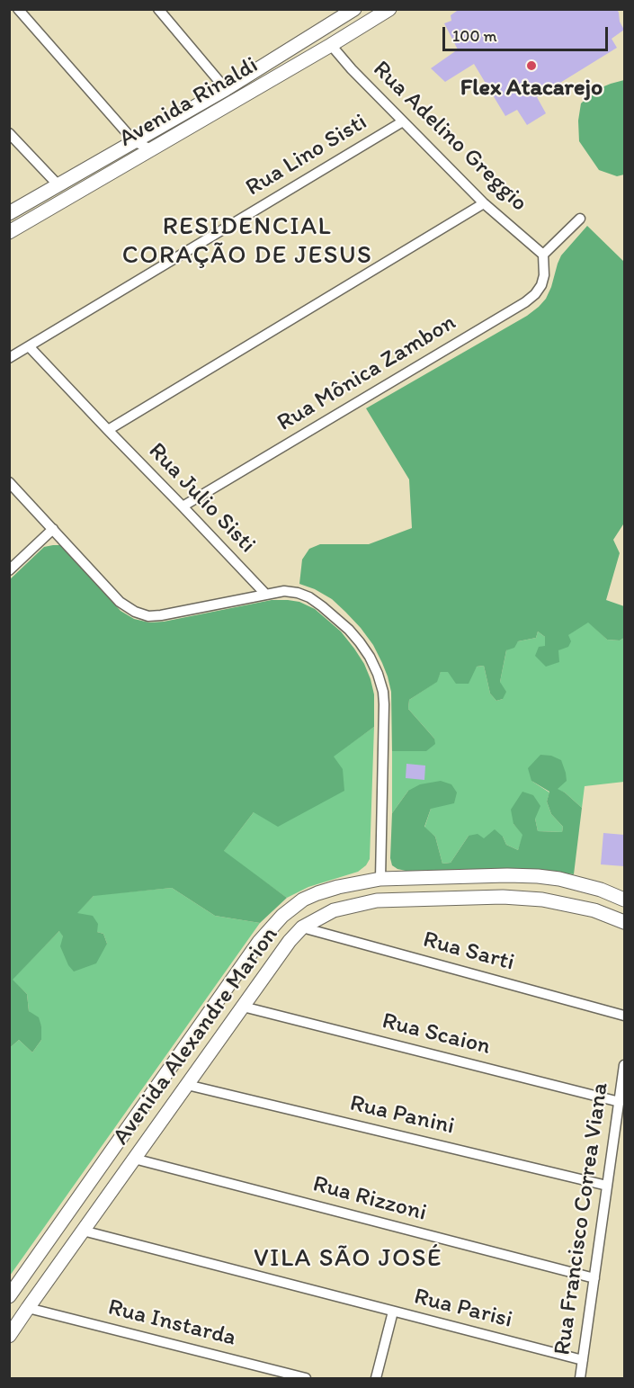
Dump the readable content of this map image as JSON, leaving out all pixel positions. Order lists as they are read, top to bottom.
{
  "streets": {
    "street": [
      "Avenida Rinaldi",
      "Rua Adelino Greggio",
      "Rua Lino Sisti",
      "Rua Mônica Zambon",
      "Rua Julio Sisti",
      "Rua Sarti",
      "Rua Scaion",
      "Avenida Alexandre Marion",
      "Rua Panini",
      "Rua Rizzoni",
      "Rua Francisco Correa Viana",
      "Rua Parisi",
      "Rua Instarda"
    ]
  },
  "crossings": [
    ["Avenida Rinaldi", "Rua Adelino Greggio"],
    ["Rua Adelino Greggio", "Rua Lino Sisti"],
    ["Rua Adelino Greggio", "Rua Mônica Zambon"],
    ["Rua Lino Sisti", "Rua Julio Sisti"],
    ["Rua Mônica Zambon", "Rua Julio Sisti"],
    ["Rua Sarti", "Avenida Alexandre Marion"],
    ["Rua Scaion", "Avenida Alexandre Marion"],
    ["Rua Scaion", "Rua Francisco Correa Viana"],
    ["Avenida Alexandre Marion", "Rua Panini"],
    ["Avenida Alexandre Marion", "Rua Rizzoni"],
    ["Avenida Alexandre Marion", "Rua Parisi"],
    ["Avenida Alexandre Marion", "Rua Instarda"],
    ["Rua Panini", "Rua Francisco Correa Viana"],
    ["Rua Rizzoni", "Rua Francisco Correa Viana"],
    ["Rua Francisco Correa Viana", "Rua Parisi"]
  ],
  "districts": ["RESIDENCIAL CORAÇÃO DE JESUS", "VILA SÃO JOSÉ"],
  "places": ["Flex Atacarejo"],
  "scale_bar": "100 m"
}
